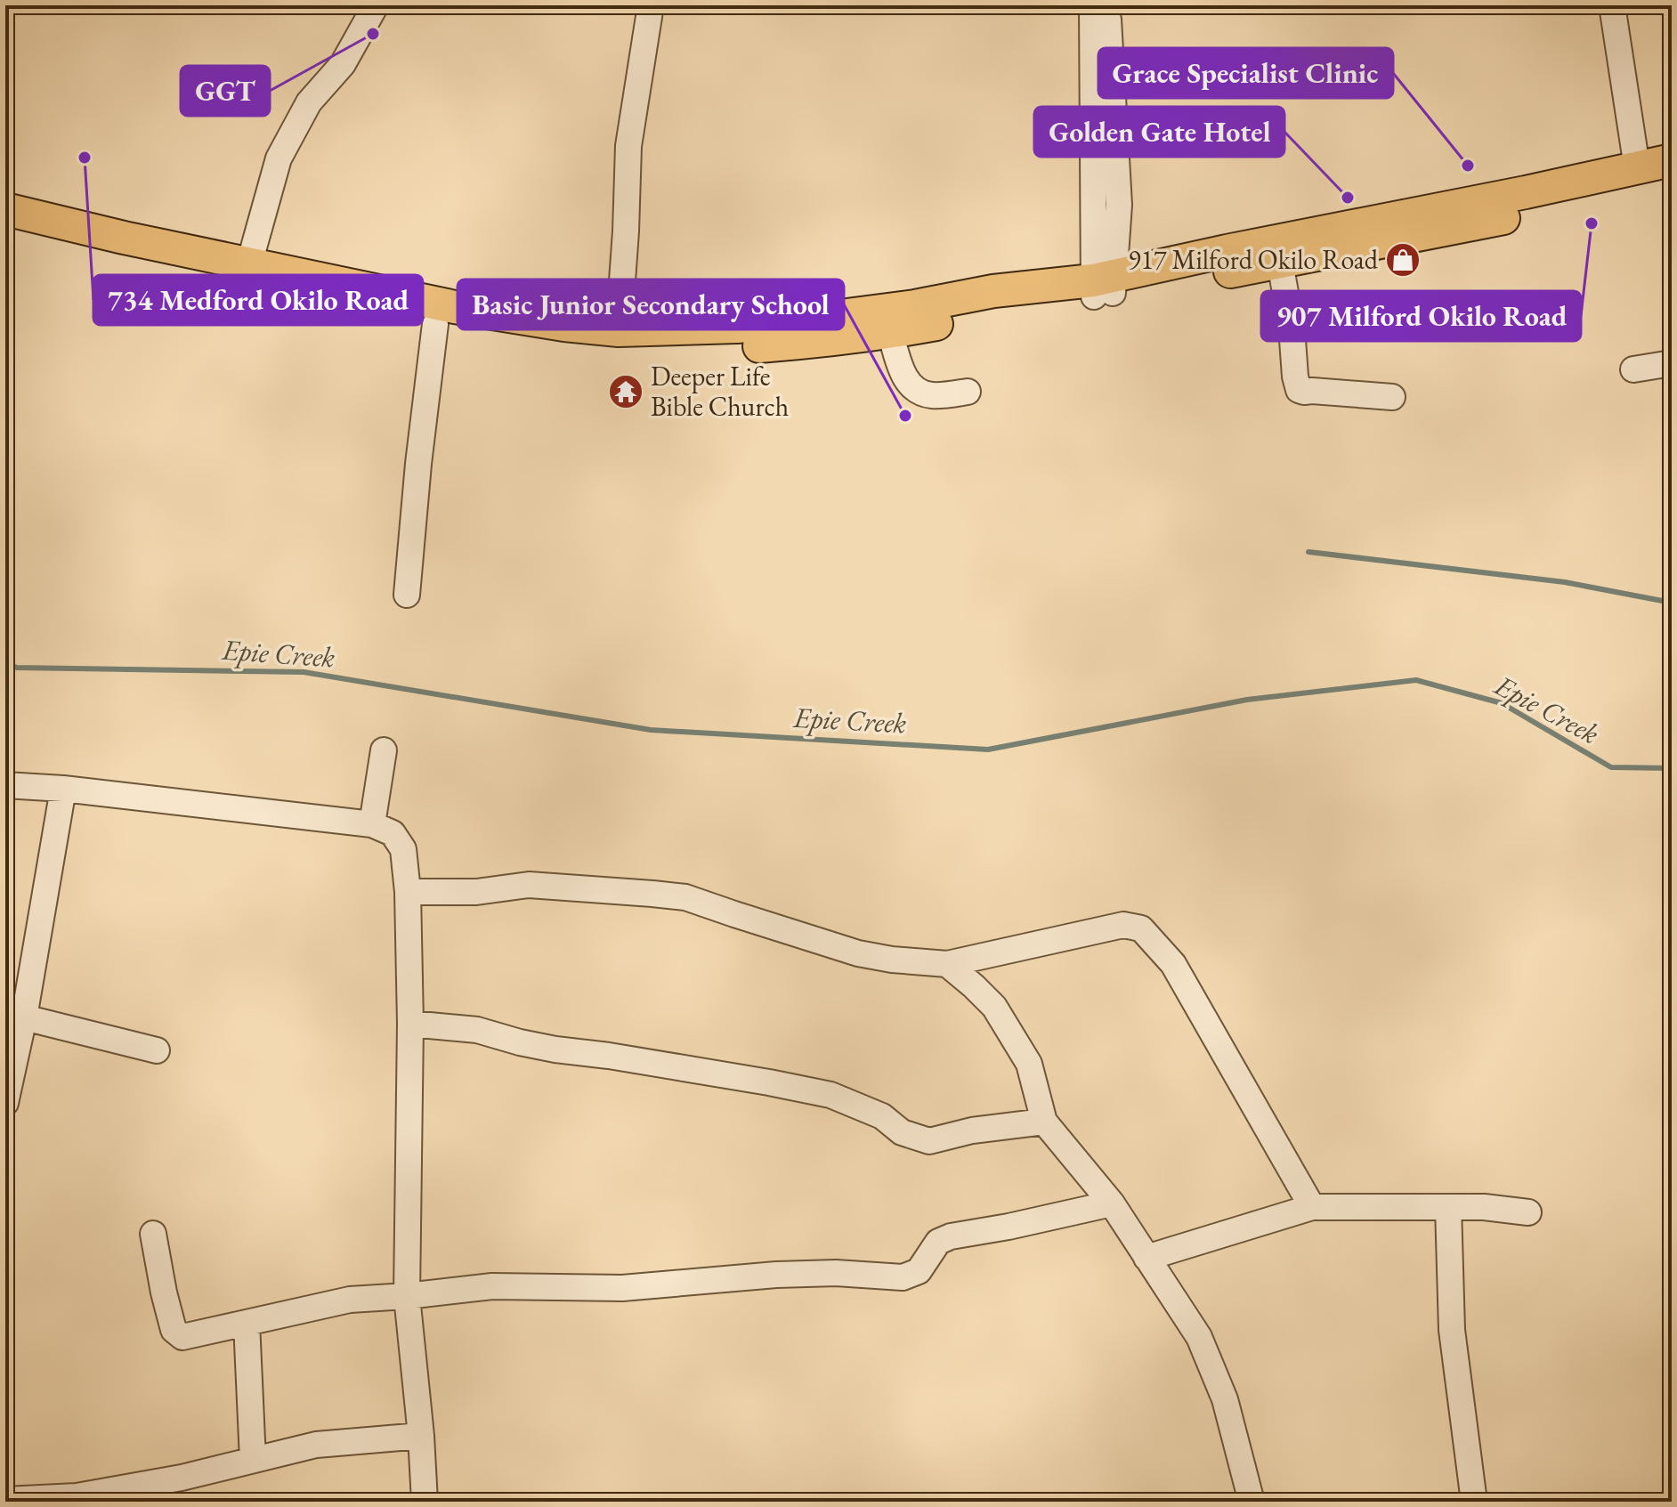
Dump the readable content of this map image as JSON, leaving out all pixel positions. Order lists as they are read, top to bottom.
{
  "water": ["Epie Creek"],
  "places": {
    "other": [
      "GGT",
      "734 Medford Okilo Road",
      "Grace Specialist Clinic",
      "Golden Gate Hotel",
      "907 Milford Okilo Road",
      "Basic Junior Secondary School"
    ],
    "shop": ["917 Milford Okilo Road"],
    "temple": ["Deeper Life Bible Church"]
  }
}
